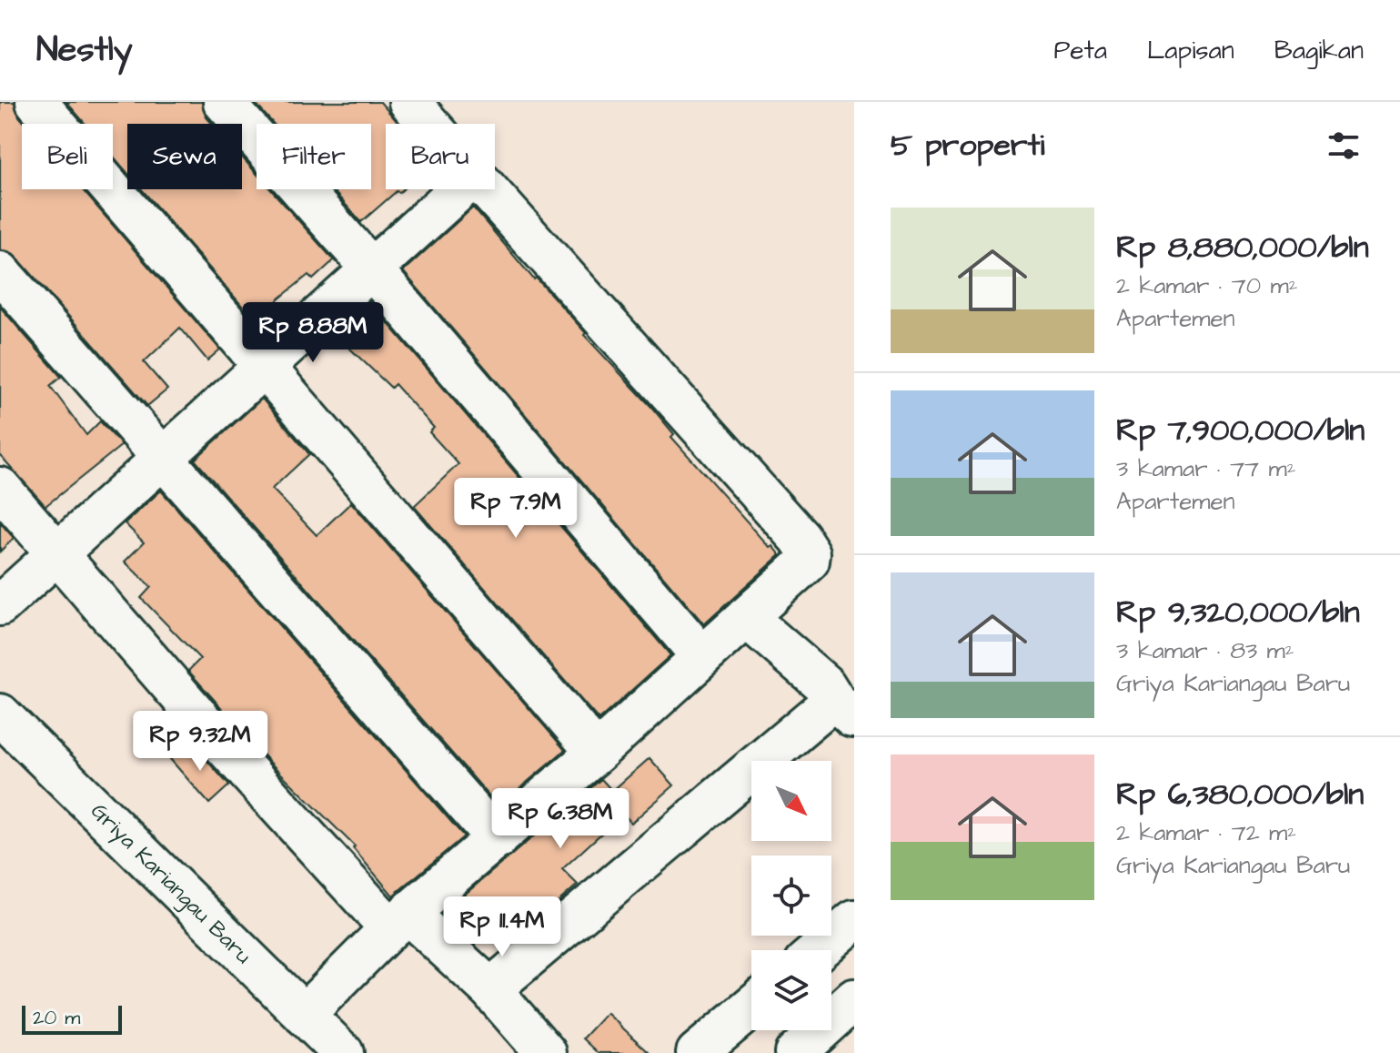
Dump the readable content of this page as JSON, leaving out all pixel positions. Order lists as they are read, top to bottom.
{
  "streets": {
    "street": ["Griya Kariangau Baru"]
  },
  "scale_bar": "20 m",
  "north": "bottom right",
  "page": {
    "header": "Nestly",
    "nav": ["Peta", "Lapisan", "Bagikan"],
    "heading": "5 properti",
    "chip": [
      "Beli",
      "Sewa",
      "Filter",
      "Baru"
    ],
    "list": [
      {
        "name": "Rp 8,880,000/bln",
        "note": "2 kamar · 70 m² · Apartemen"
      },
      {
        "name": "Rp 7,900,000/bln",
        "note": "3 kamar · 77 m² · Apartemen"
      },
      {
        "name": "Rp 9,320,000/bln",
        "note": "3 kamar · 83 m² · Griya Kariangau Baru"
      },
      {
        "name": "Rp 6,380,000/bln",
        "note": "2 kamar · 72 m² · Griya Kariangau Baru"
      }
    ],
    "price": [
      "Rp 8.88M",
      "Rp 7.9M",
      "Rp 9.32M",
      "Rp 6.38M",
      "Rp 11.4M"
    ],
    "scale": "20 m"
  }
}
